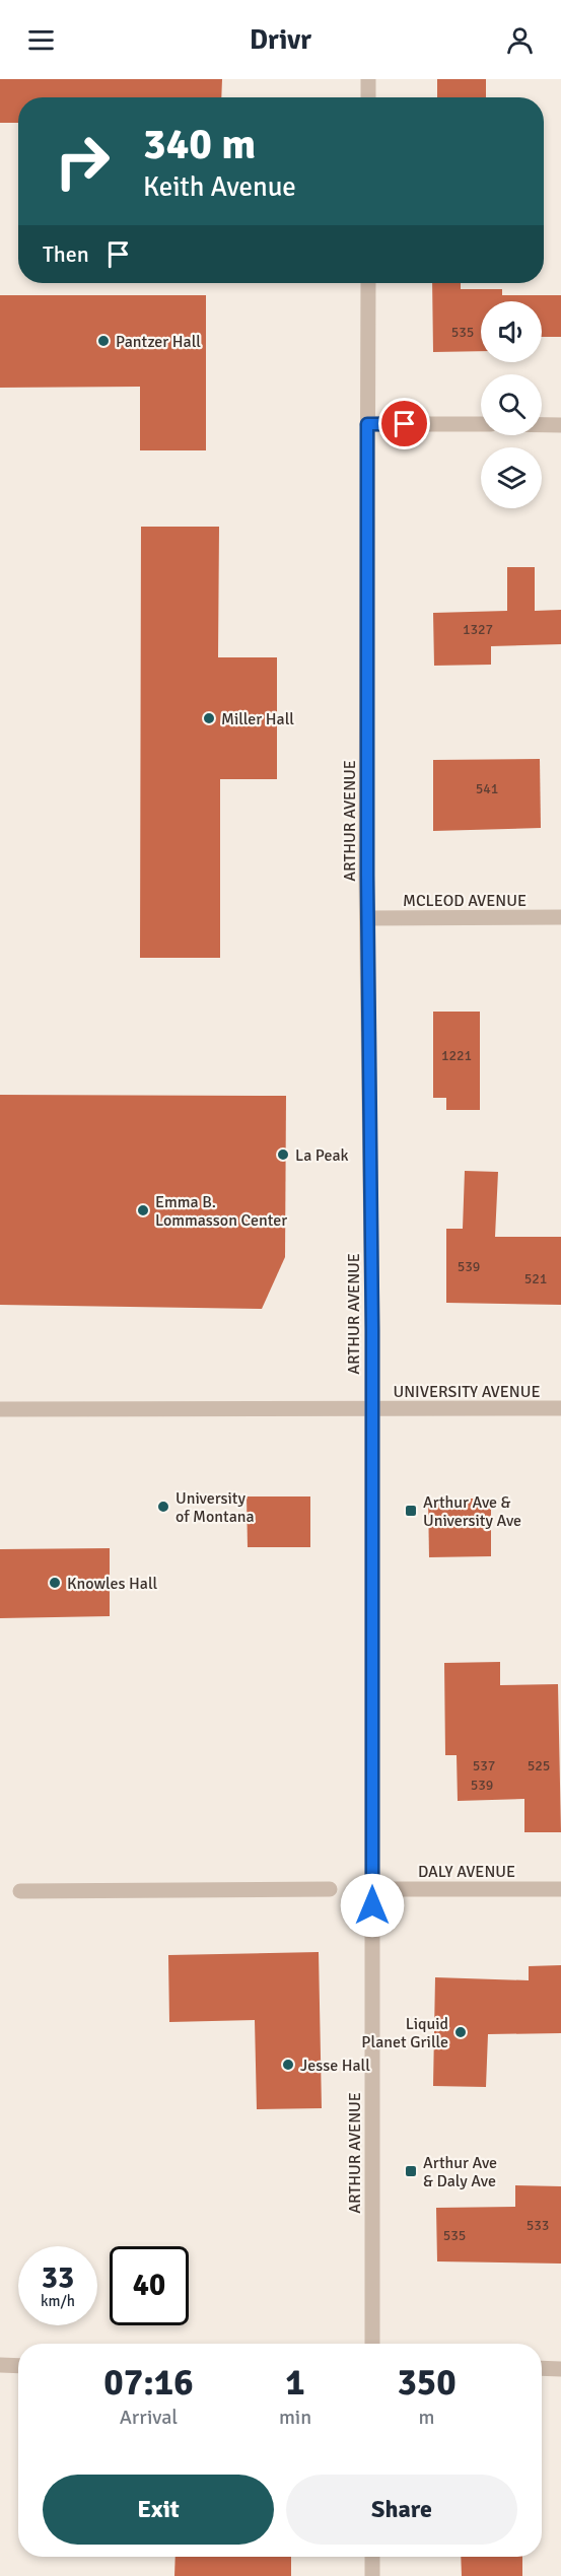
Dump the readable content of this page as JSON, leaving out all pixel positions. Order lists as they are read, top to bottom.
{
  "streets": {
    "street": [
      "ARTHUR AVENUE",
      "MCLEOD AVENUE",
      "UNIVERSITY AVENUE",
      "DALY AVENUE"
    ]
  },
  "crossings": [
    ["ARTHUR AVENUE", "MCLEOD AVENUE"],
    ["ARTHUR AVENUE", "UNIVERSITY AVENUE"],
    ["ARTHUR AVENUE", "DALY AVENUE"]
  ],
  "places": {
    "other": [
      "Pantzer Hall",
      "Miller Hall",
      "La Peak",
      "Emma B. Lommasson Center",
      "University of Montana",
      "Knowles Hall",
      "Liquid Planet Grille",
      "Jesse Hall"
    ],
    "transit": ["Arthur Ave & University Ave", "Arthur Ave & Daly Ave"]
  },
  "house_numbers": [
    "535",
    "1327",
    "541",
    "1221",
    "539",
    "521",
    "537",
    "525",
    "539",
    "533",
    "535"
  ],
  "page": {
    "header": "Drivr",
    "turn": ["340 m", "Keith Avenue"],
    "then": "Then",
    "speed": "33 km/h",
    "limit": "40",
    "eta": [
      "07:16",
      "Arrival",
      "1",
      "min",
      "350",
      "m"
    ],
    "buttons": ["Exit", "Share"]
  }
}
